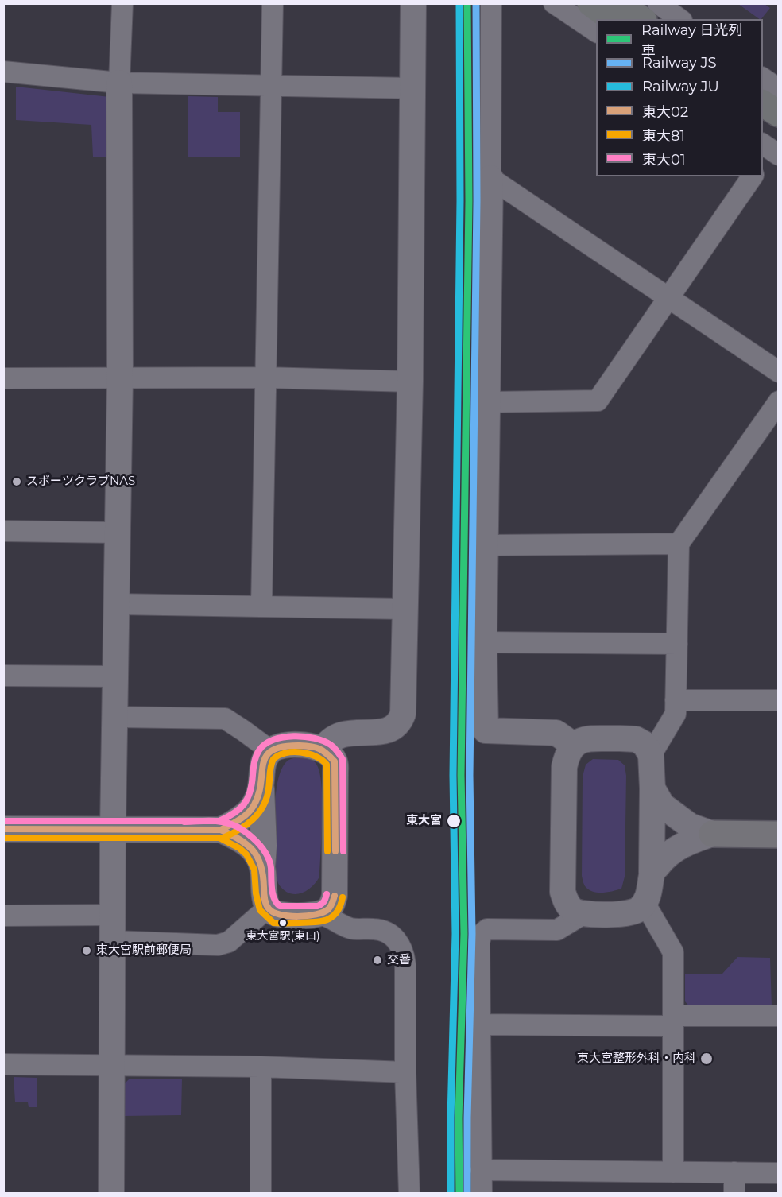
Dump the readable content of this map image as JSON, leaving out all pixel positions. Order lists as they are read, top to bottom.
{
  "places": [
    "スポーツクラブNAS",
    "東大宮",
    "東大宮駅(東口)",
    "東大宮駅前郵便局",
    "交番",
    "東大宮整形外科・内科"
  ],
  "lines": [
    "rail line 日光列車",
    "rail line JS",
    "rail line JU",
    "transit line 東大01",
    "transit line 東大02",
    "transit line 東大81"
  ],
  "legend": [
    "Railway 日光列車",
    "Railway JS",
    "Railway JU",
    "東大02",
    "東大81",
    "東大01"
  ]
}
